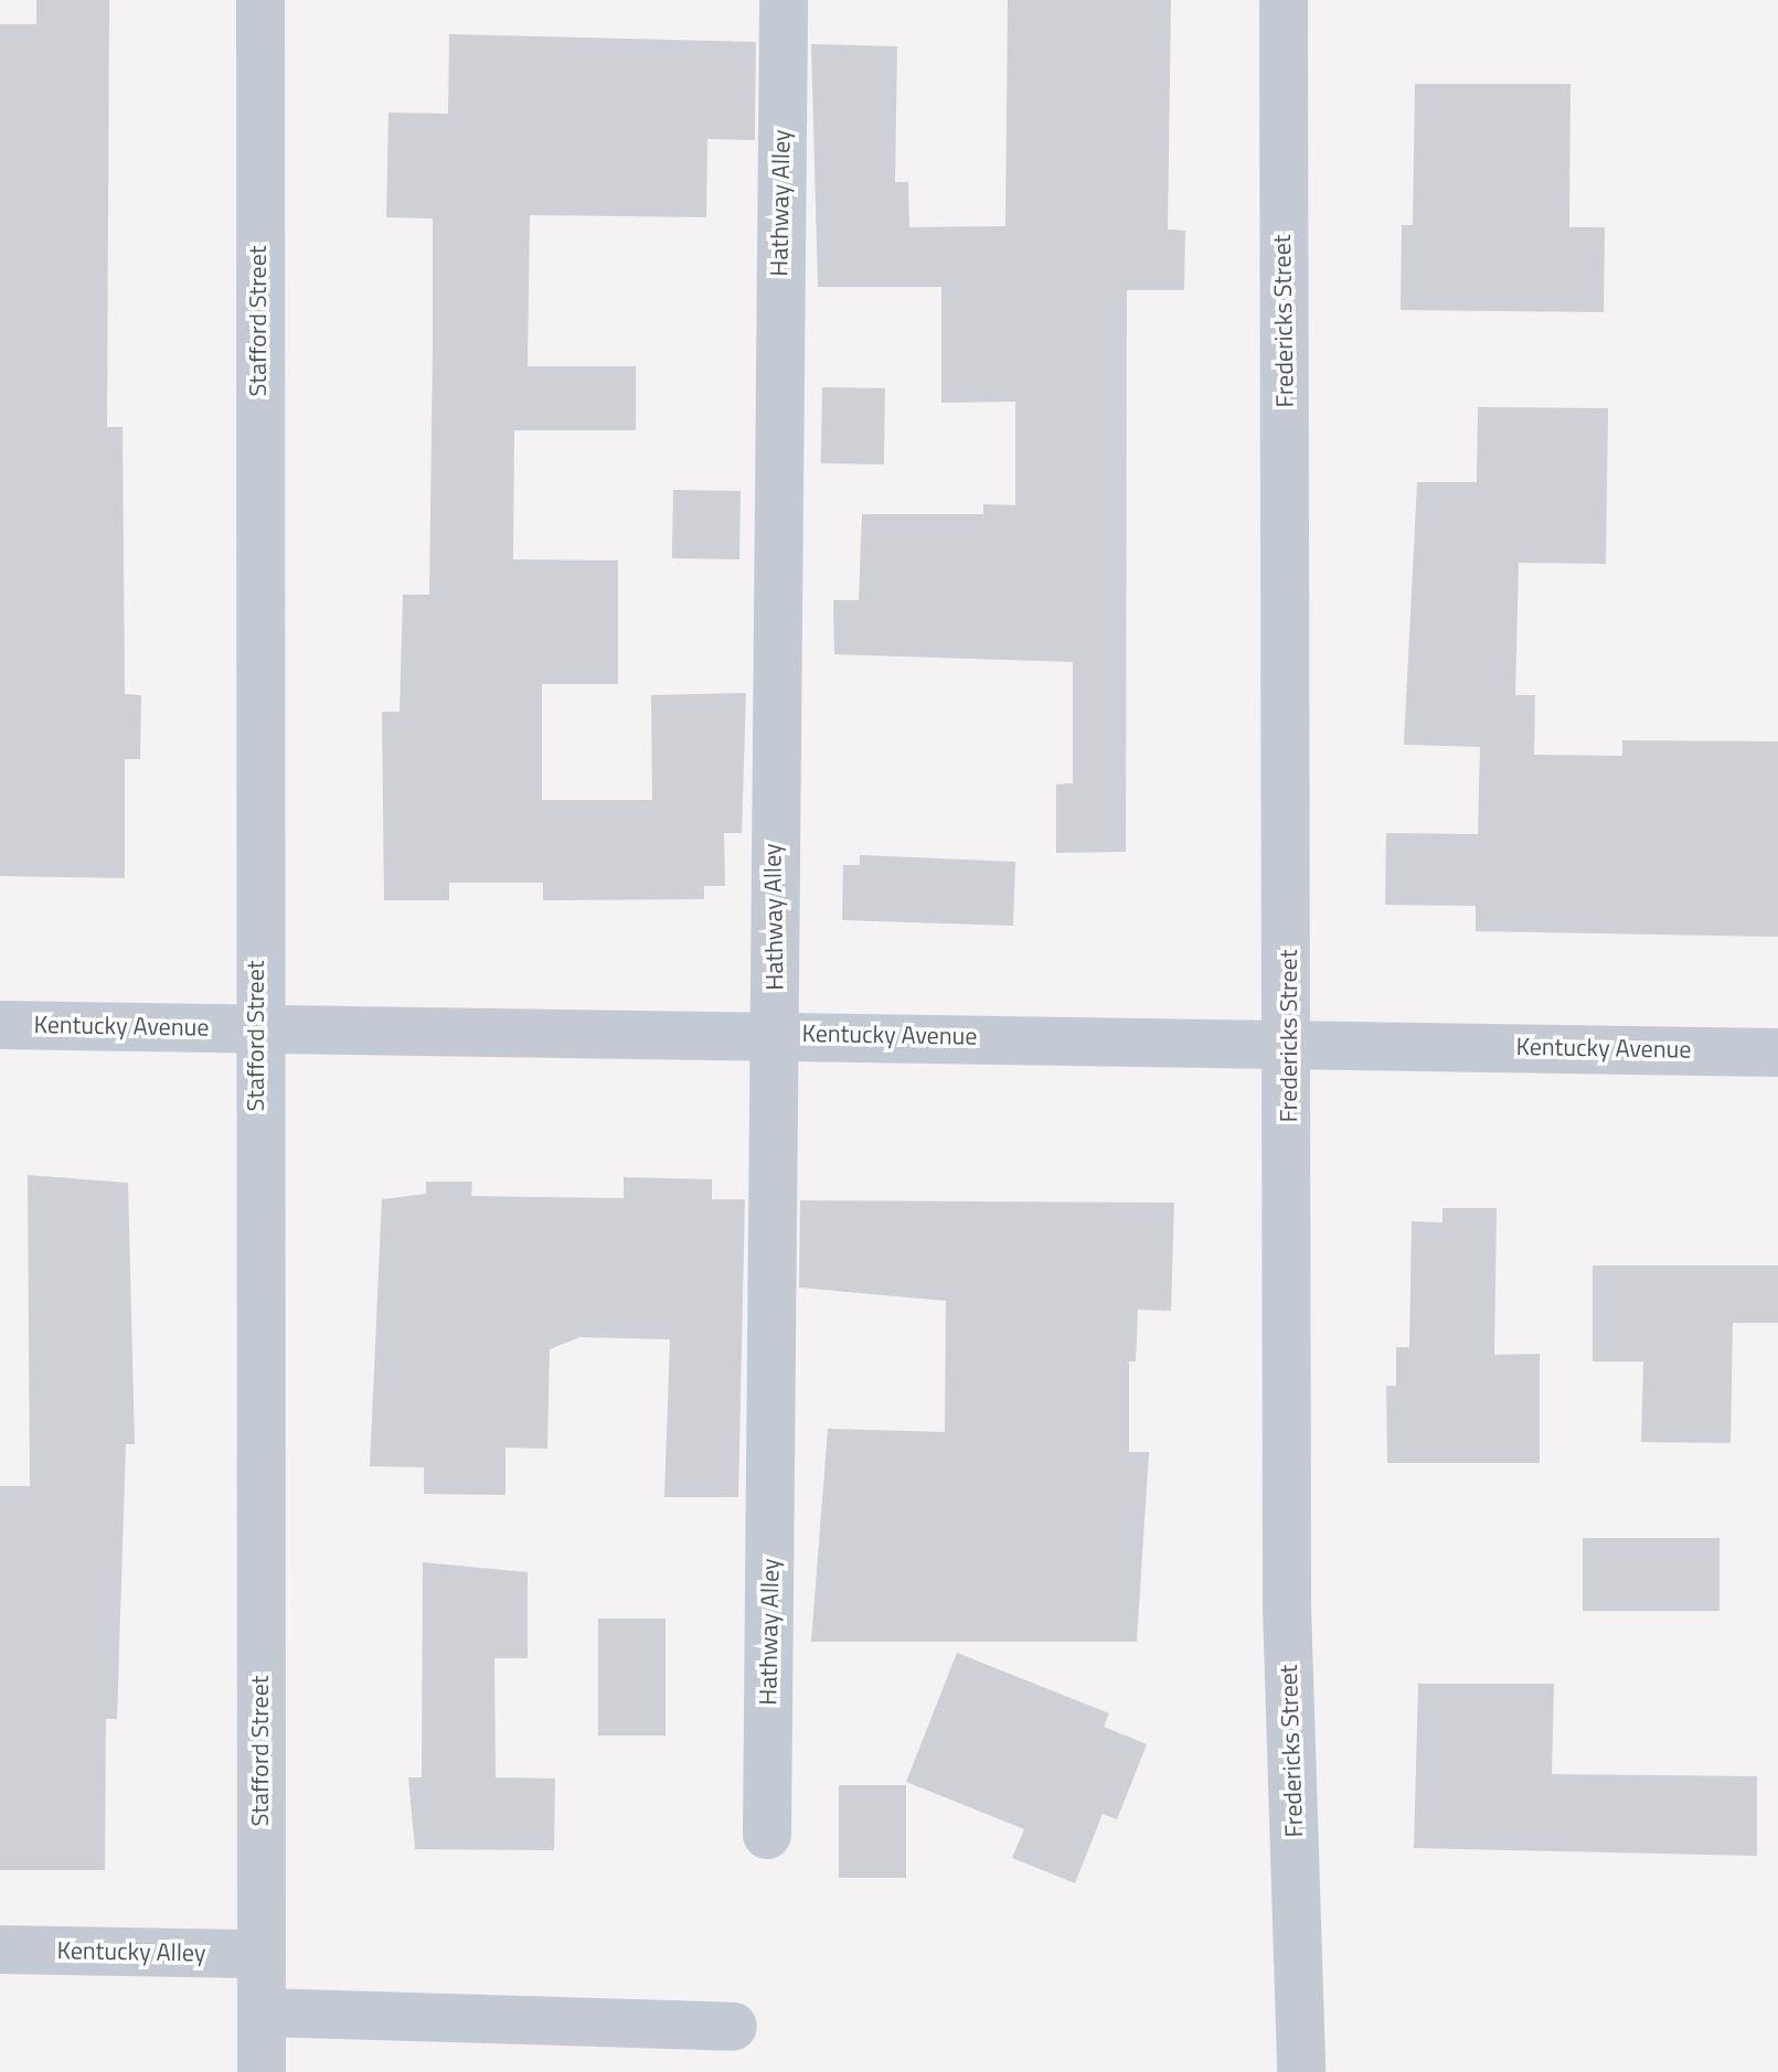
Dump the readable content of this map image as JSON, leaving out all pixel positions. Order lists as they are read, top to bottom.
{
  "streets": {
    "street": [
      "Hathway Alley",
      "Stafford Street",
      "Fredericks Street",
      "Kentucky Avenue",
      "Kentucky Alley"
    ]
  },
  "crossings": [
    ["Hathway Alley", "Kentucky Avenue"],
    ["Stafford Street", "Kentucky Avenue"],
    ["Stafford Street", "Kentucky Alley"],
    ["Fredericks Street", "Kentucky Avenue"]
  ]
}
